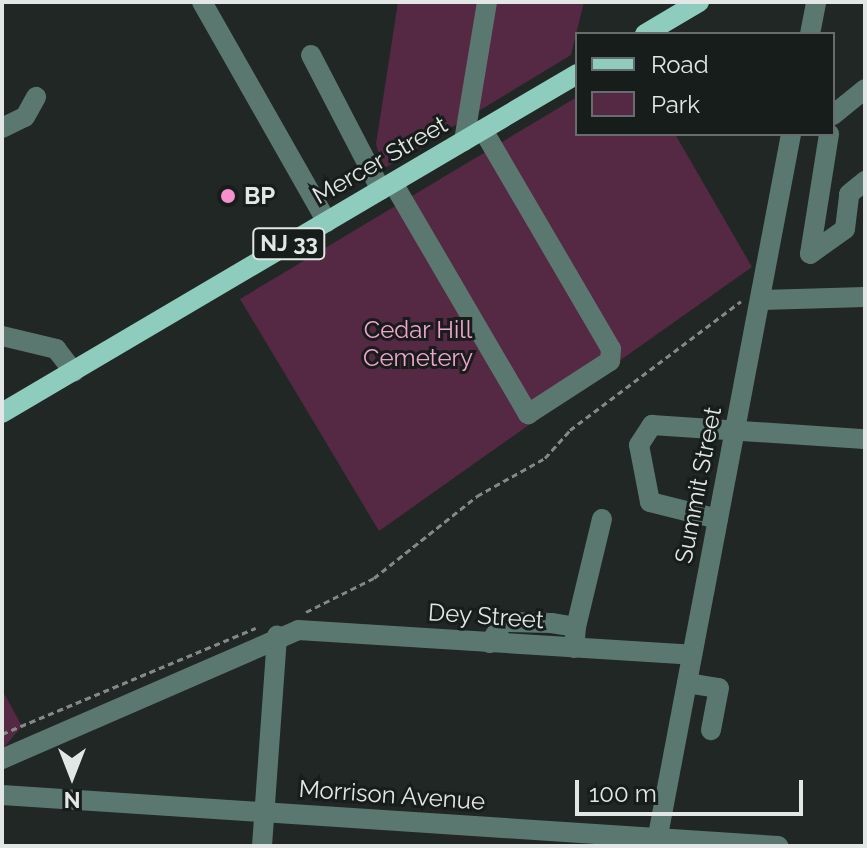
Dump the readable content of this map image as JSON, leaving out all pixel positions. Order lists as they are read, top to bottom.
{
  "streets": {
    "main road": ["Mercer Street", "NJ 33"],
    "street": ["Summit Street", "Dey Street", "Morrison Avenue"]
  },
  "crossings": [
    ["Summit Street", "Dey Street"],
    ["Summit Street", "Morrison Avenue"]
  ],
  "parks": ["Cedar Hill Cemetery"],
  "places": ["BP"],
  "legend": ["Road", "Park"],
  "scale_bar": "100 m",
  "north": "bottom"
}
